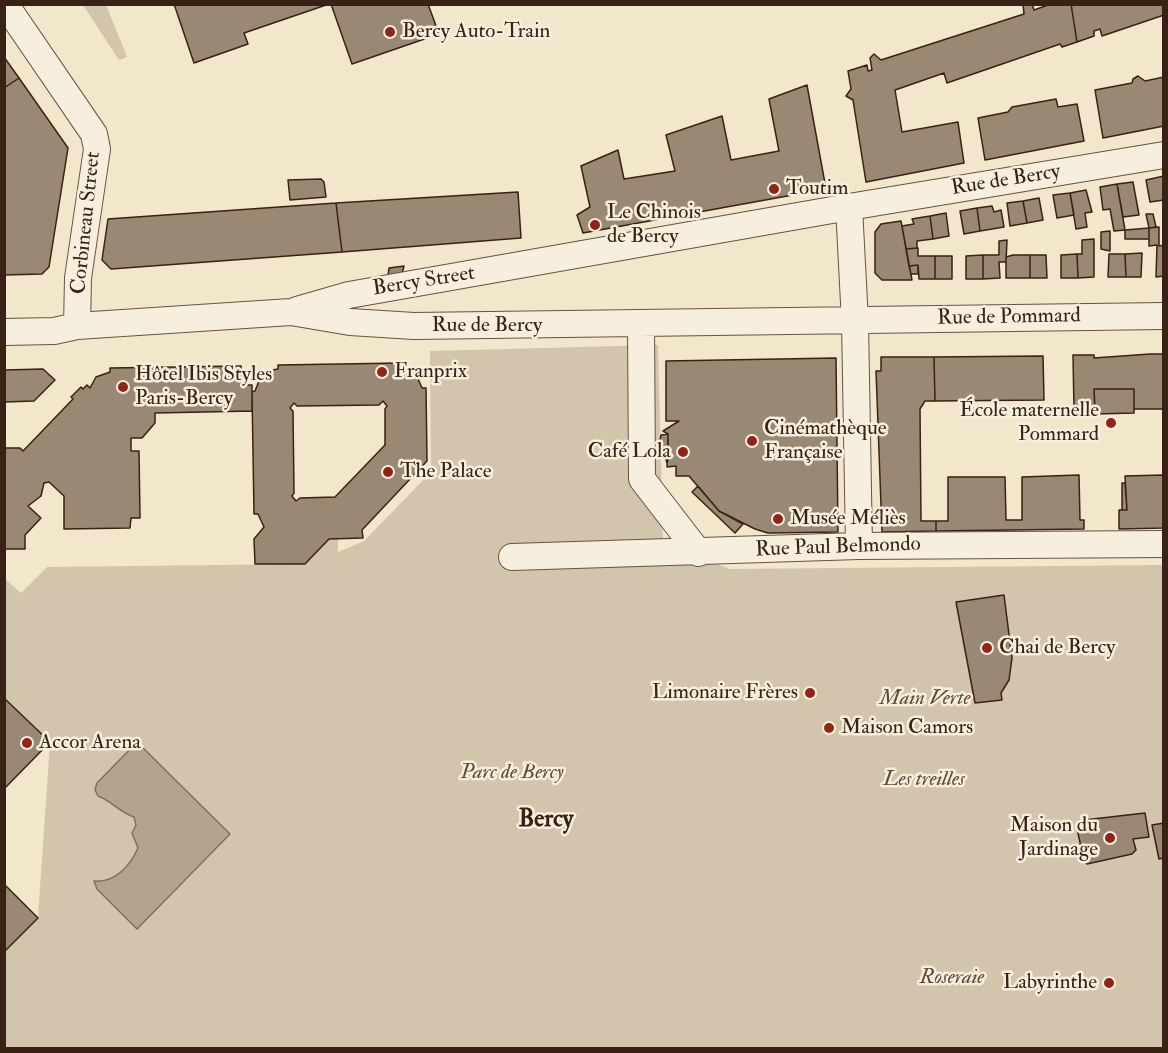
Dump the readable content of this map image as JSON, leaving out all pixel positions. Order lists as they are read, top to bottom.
{
  "streets": {
    "street": [
      "Rue de Bercy",
      "Corbineau Street",
      "Bercy Street",
      "Rue de Pommard",
      "Rue Paul Belmondo"
    ]
  },
  "crossings": [
    ["Rue de Bercy", "Corbineau Street"],
    ["Rue de Bercy", "Bercy Street"],
    ["Rue de Bercy", "Rue de Pommard"]
  ],
  "districts": ["Bercy"],
  "parks": [
    "Main Verte",
    "Parc de Bercy",
    "Les treilles",
    "Roseraie"
  ],
  "places": [
    "Bercy Auto-Train",
    "Toutim",
    "Le Chinois de Bercy",
    "Franprix",
    "Hôtel Ibis Styles Paris-Bercy",
    "École maternelle Pommard",
    "Cinémathèque Française",
    "Café Lola",
    "The Palace",
    "Musée Méliès",
    "Chai de Bercy",
    "Limonaire Frères",
    "Maison Camors",
    "Accor Arena",
    "Maison du Jardinage",
    "Labyrinthe"
  ]
}
